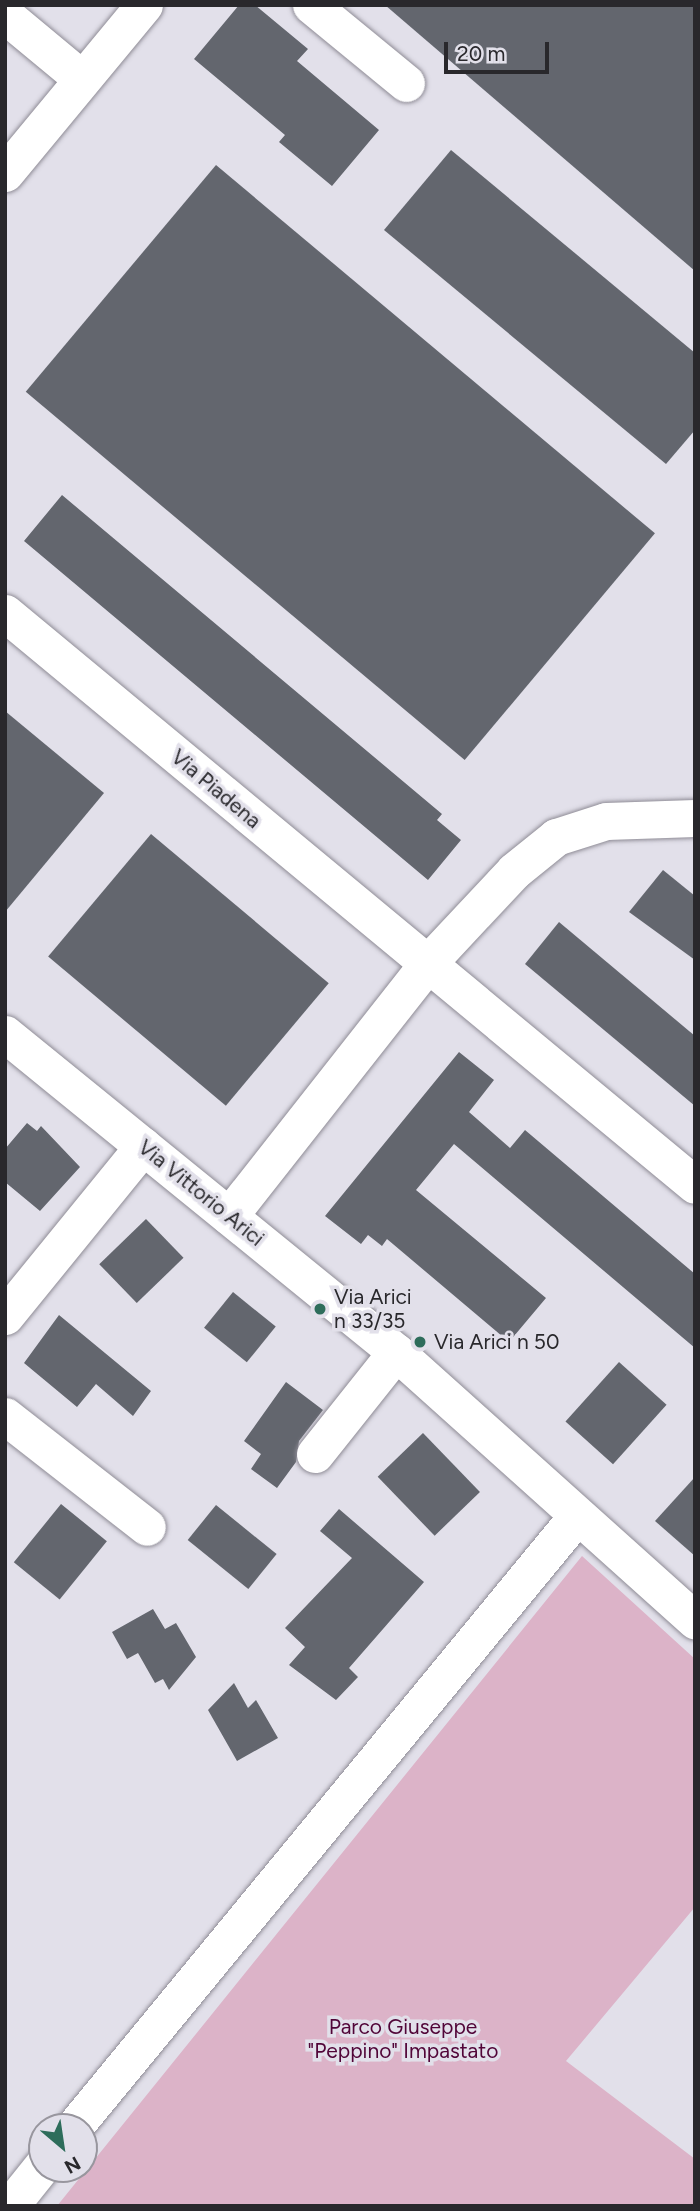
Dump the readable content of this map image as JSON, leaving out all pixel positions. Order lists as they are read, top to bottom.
{
  "streets": {
    "street": ["Via Piadena", "Via Vittorio Arici"]
  },
  "parks": ["Parco Giuseppe \"Peppino\" Impastato"],
  "places": ["Via Arici n 33/35", "Via Arici n 50"],
  "scale_bar": "20 m",
  "north": "bottom right"
}
